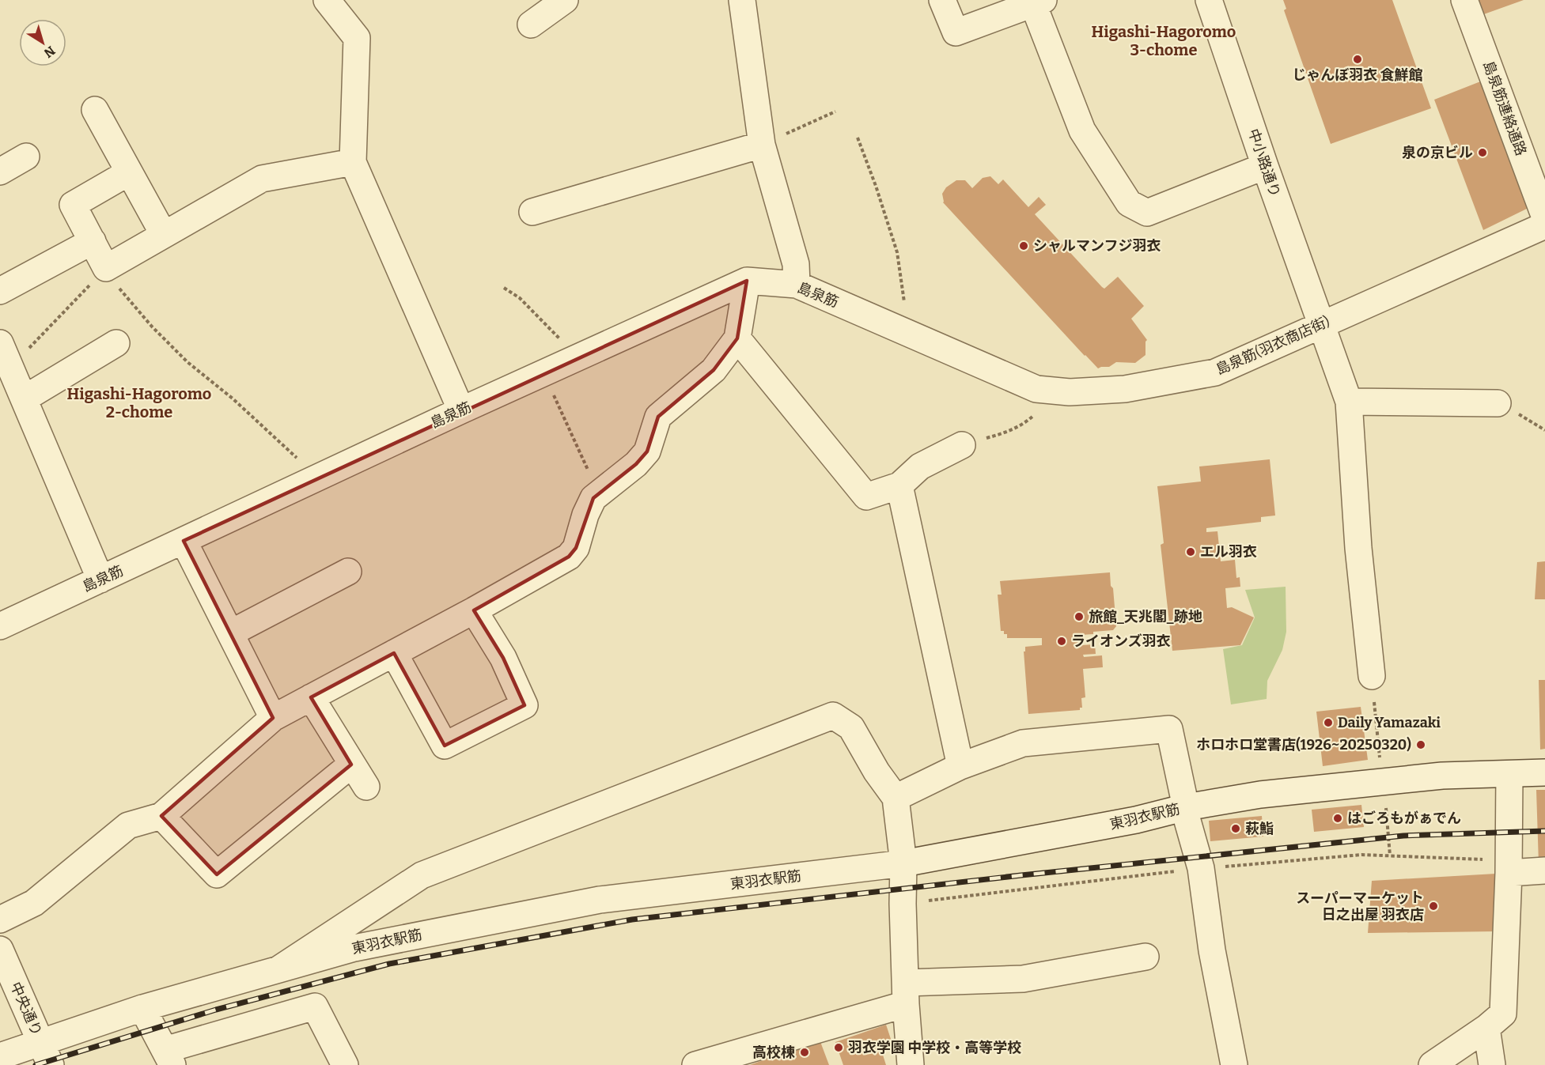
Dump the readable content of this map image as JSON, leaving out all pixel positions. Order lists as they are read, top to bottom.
{
  "streets": {
    "street": [
      "島泉筋連絡通路",
      "中小路通り",
      "島泉筋",
      "島泉筋(羽衣商店街)",
      "東羽衣駅筋",
      "中央通り"
    ]
  },
  "crossings": [
    ["中小路通り", "島泉筋(羽衣商店街)"],
    ["島泉筋", "島泉筋(羽衣商店街)"],
    ["東羽衣駅筋", "中央通り"]
  ],
  "districts": ["Higashi-Hagoromo 3-chome", "Higashi-Hagoromo 2-chome"],
  "places": [
    "じゃんぼ羽衣 食鮮館",
    "泉の京ビル",
    "シャルマンフジ羽衣",
    "エル羽衣",
    "旅館_天兆閣_跡地",
    "ライオンズ羽衣",
    "Daily Yamazaki",
    "ホロホロ堂書店(1926~20250320)",
    "はごろもがぁでん",
    "萩鮨",
    "スーパーマーケット 日之出屋 羽衣店",
    "羽衣学園 中学校・高等学校",
    "高校棟"
  ],
  "north": "bottom right"
}
